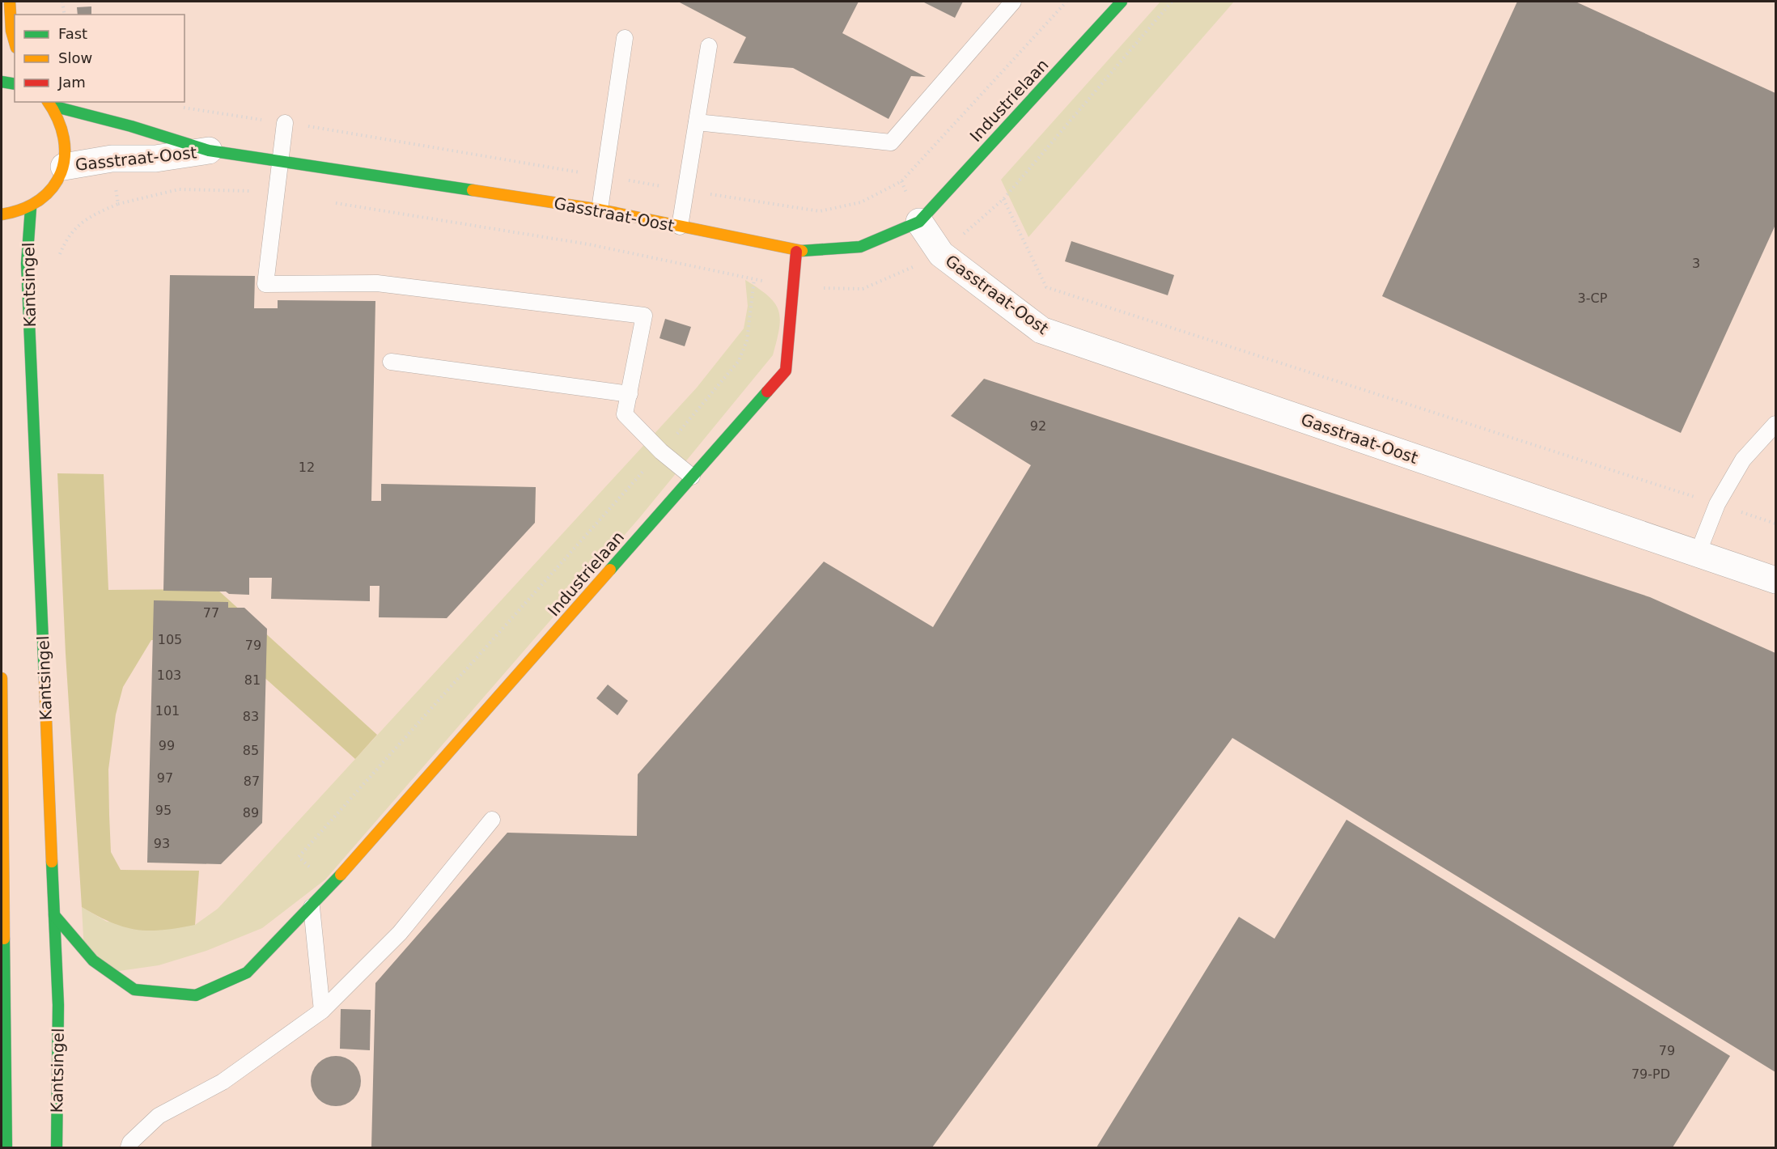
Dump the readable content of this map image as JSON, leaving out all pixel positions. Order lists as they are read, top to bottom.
{
  "streets": {
    "street": ["Industrielaan", "Gasstraat-Oost", "Kantsingel"]
  },
  "crossings": [
    ["Industrielaan", "Gasstraat-Oost"],
    ["Industrielaan", "Kantsingel"]
  ],
  "house_numbers": [
    "3",
    "3-CP",
    "92",
    "12",
    "77",
    "105",
    "79",
    "103",
    "81",
    "101",
    "83",
    "99",
    "85",
    "97",
    "87",
    "95",
    "89",
    "93",
    "79",
    "79-PD"
  ],
  "legend": ["Fast", "Slow", "Jam"]
}
